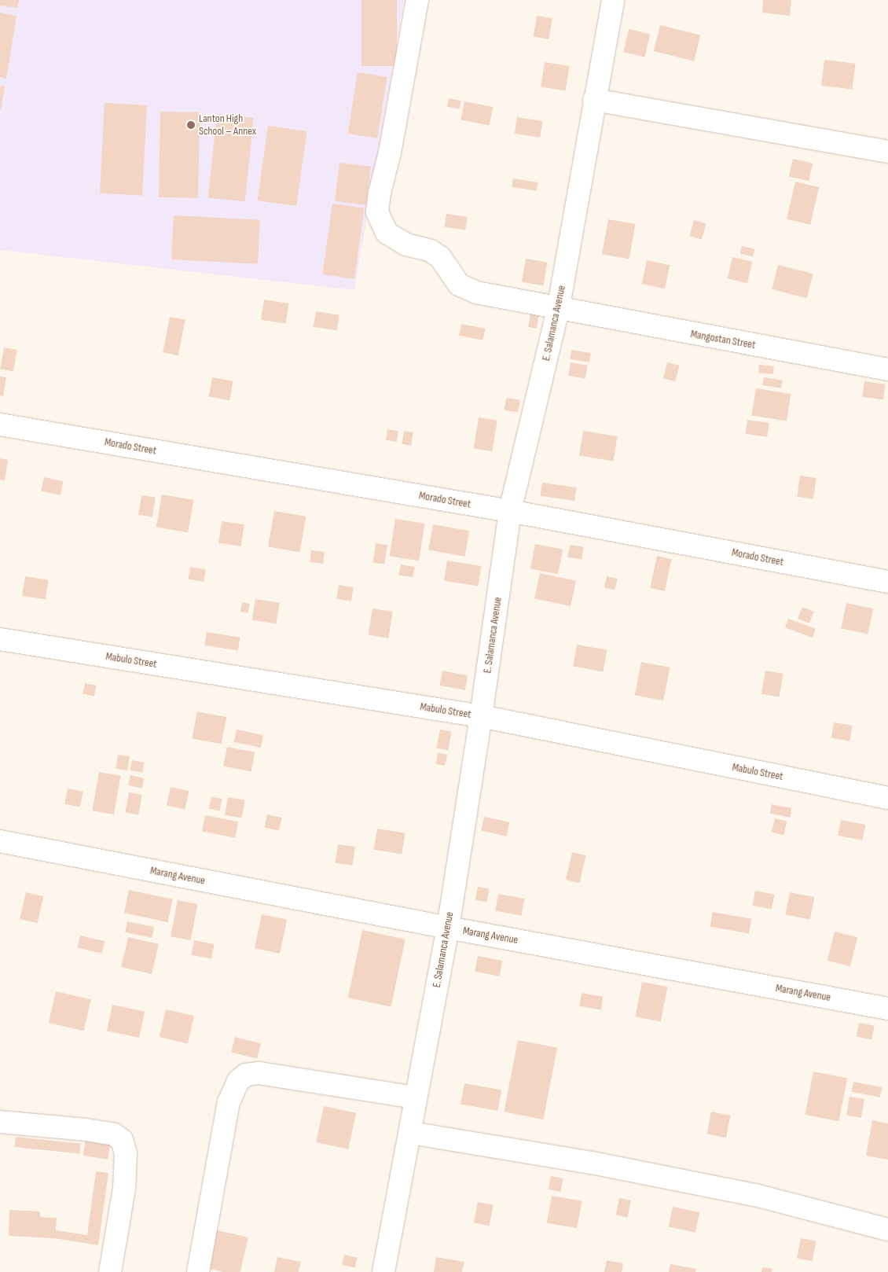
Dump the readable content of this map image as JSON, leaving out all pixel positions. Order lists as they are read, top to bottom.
{
  "streets": {
    "street": [
      "E. Salamanca Avenue",
      "Mangostan Street",
      "Morado Street",
      "Mabulo Street",
      "Marang Avenue"
    ]
  },
  "crossings": [
    ["E. Salamanca Avenue", "Mangostan Street"],
    ["E. Salamanca Avenue", "Morado Street"],
    ["E. Salamanca Avenue", "Mabulo Street"],
    ["E. Salamanca Avenue", "Marang Avenue"]
  ],
  "places": ["Lanton High School – Annex"]
}
